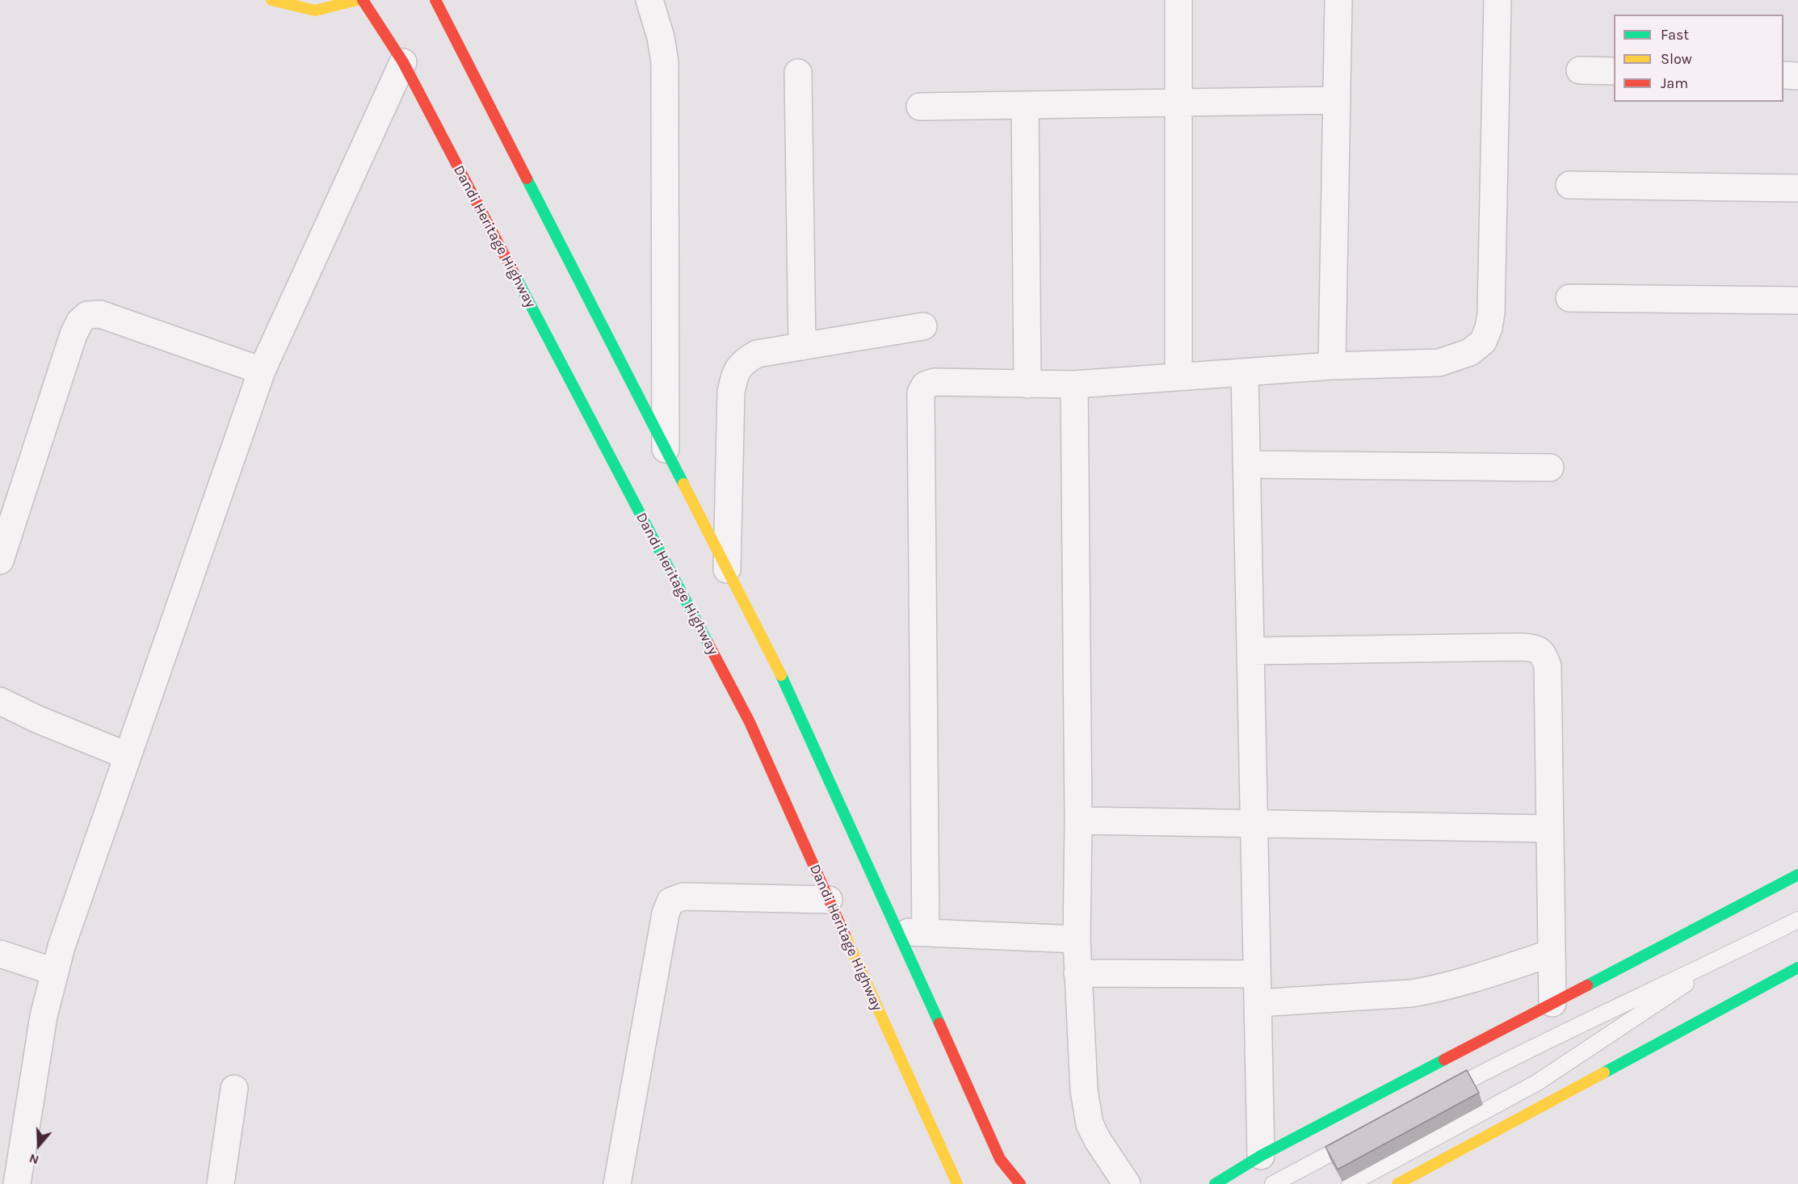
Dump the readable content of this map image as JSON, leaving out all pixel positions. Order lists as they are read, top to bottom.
{
  "streets": {
    "main road": ["Dandi Heritage Highway"]
  },
  "legend": ["Fast", "Slow", "Jam"],
  "north": "bottom"
}
